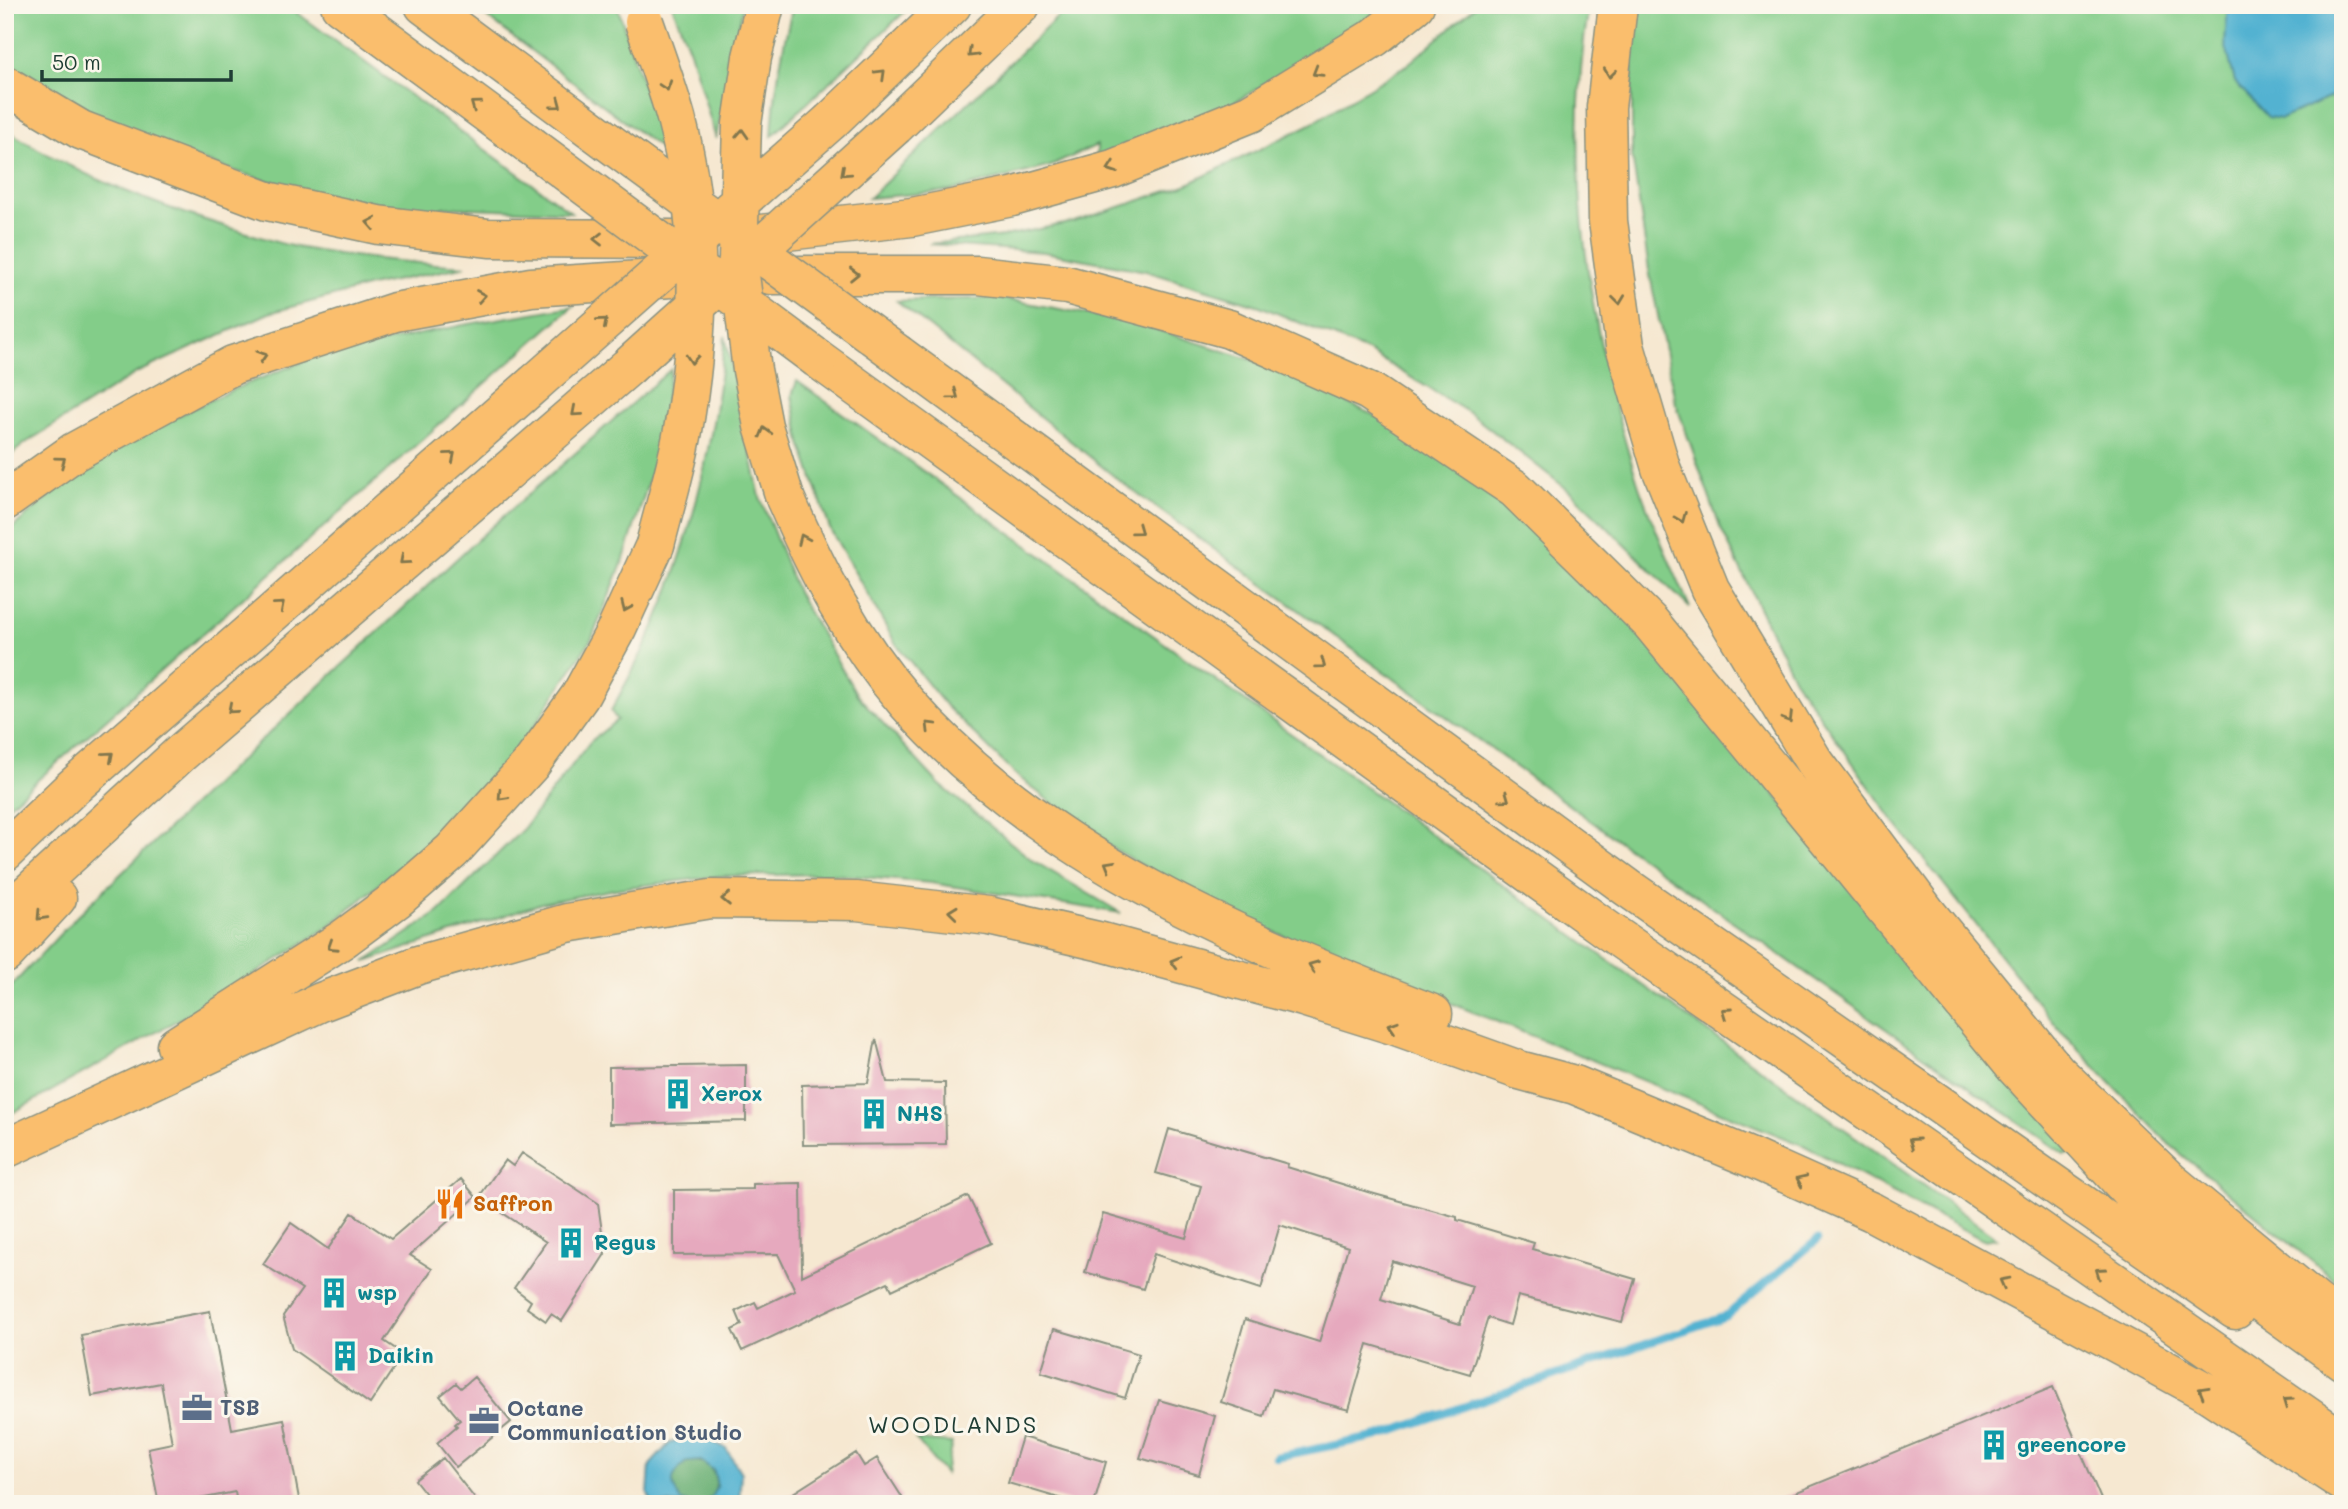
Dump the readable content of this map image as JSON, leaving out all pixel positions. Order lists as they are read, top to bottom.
{
  "districts": ["WOODLANDS"],
  "places": {
    "building": [
      "Xerox",
      "NHS",
      "Regus",
      "wsp",
      "Daikin",
      "greencore"
    ],
    "restaurant": ["Saffron"],
    "office": ["TSB", "Octane Communication Studio"]
  },
  "scale_bar": "50 m"
}
